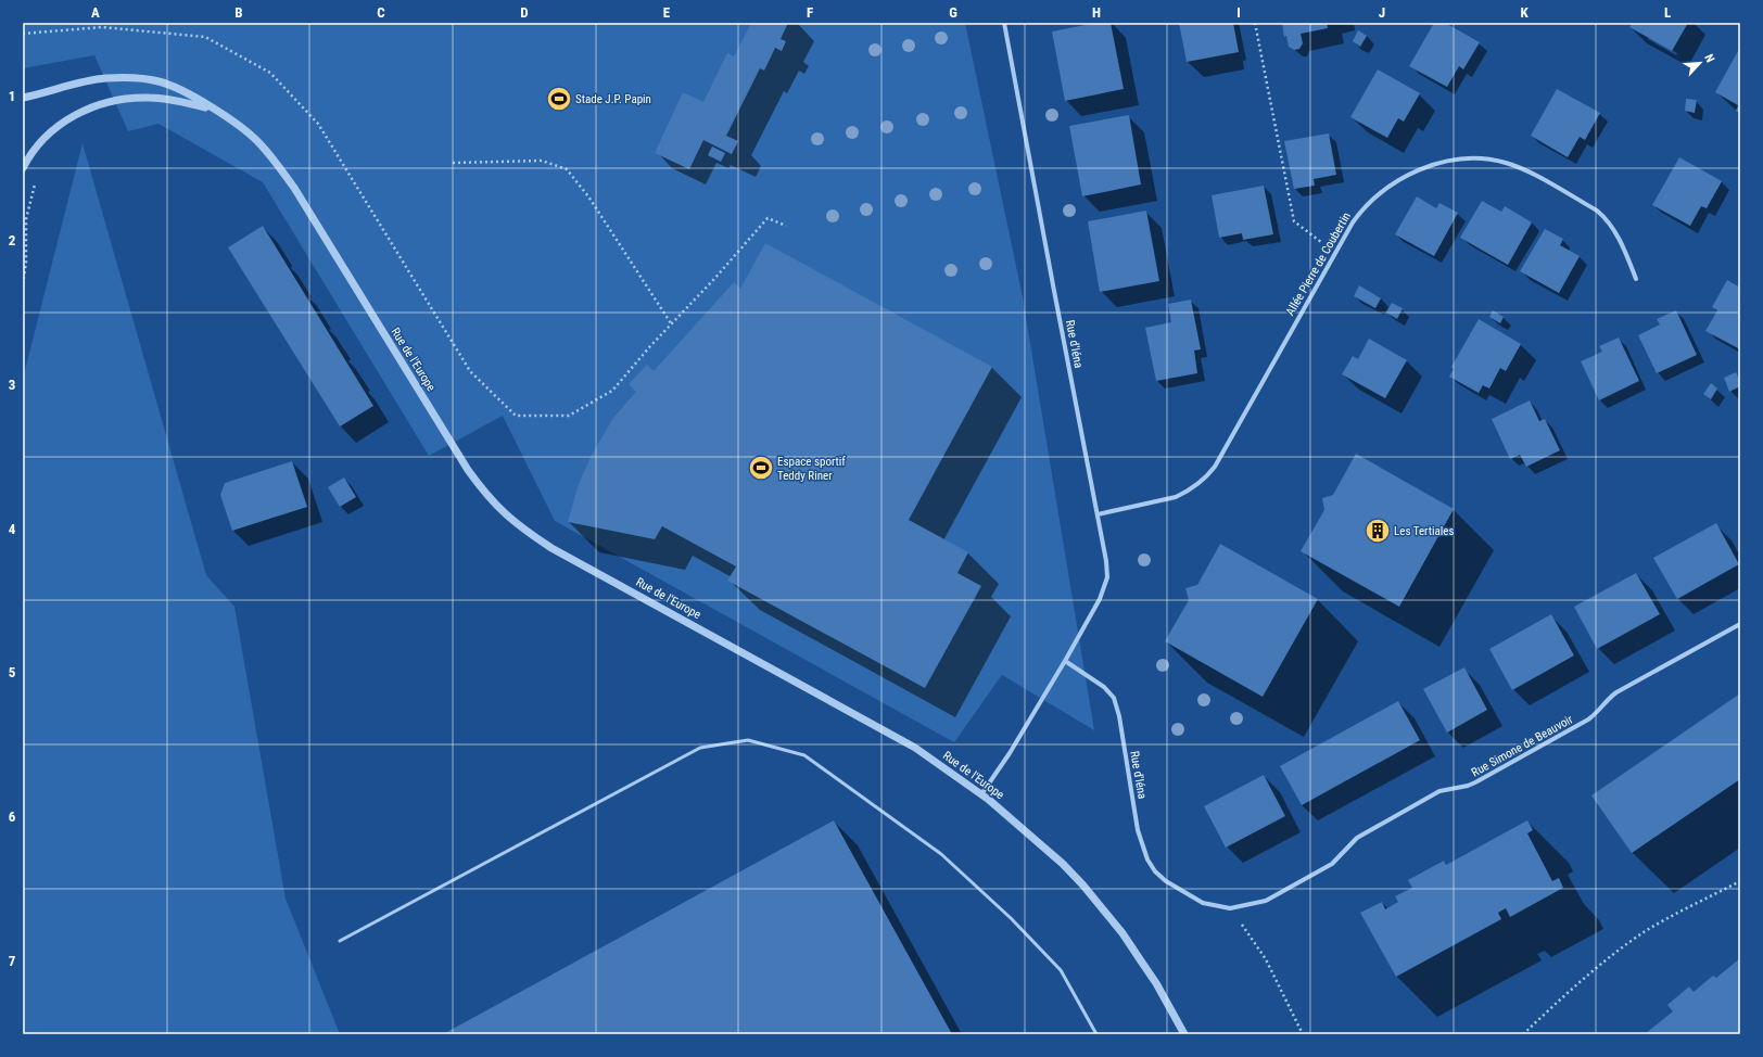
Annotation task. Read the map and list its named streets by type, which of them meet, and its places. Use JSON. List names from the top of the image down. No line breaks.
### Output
{"streets":{"street":["Allée Pierre de Coubertin","Rue d'Iéna","Rue de l'Europe","Rue Simone de Beauvoir"]},"crossings":[["Allée Pierre de Coubertin","Rue d'Iéna"],["Rue d'Iéna","Rue de l'Europe"],["Rue d'Iéna","Rue Simone de Beauvoir"]],"places":{"sports":["Stade J.P. Papin","Espace sportif Teddy Riner"],"building":["Les Tertiales"]},"north":"top right","grid":{"columns":["A","B","C","D","E","F","G","H","I","J","K","L"],"rows":["1","2","3","4","5","6","7"]}}
